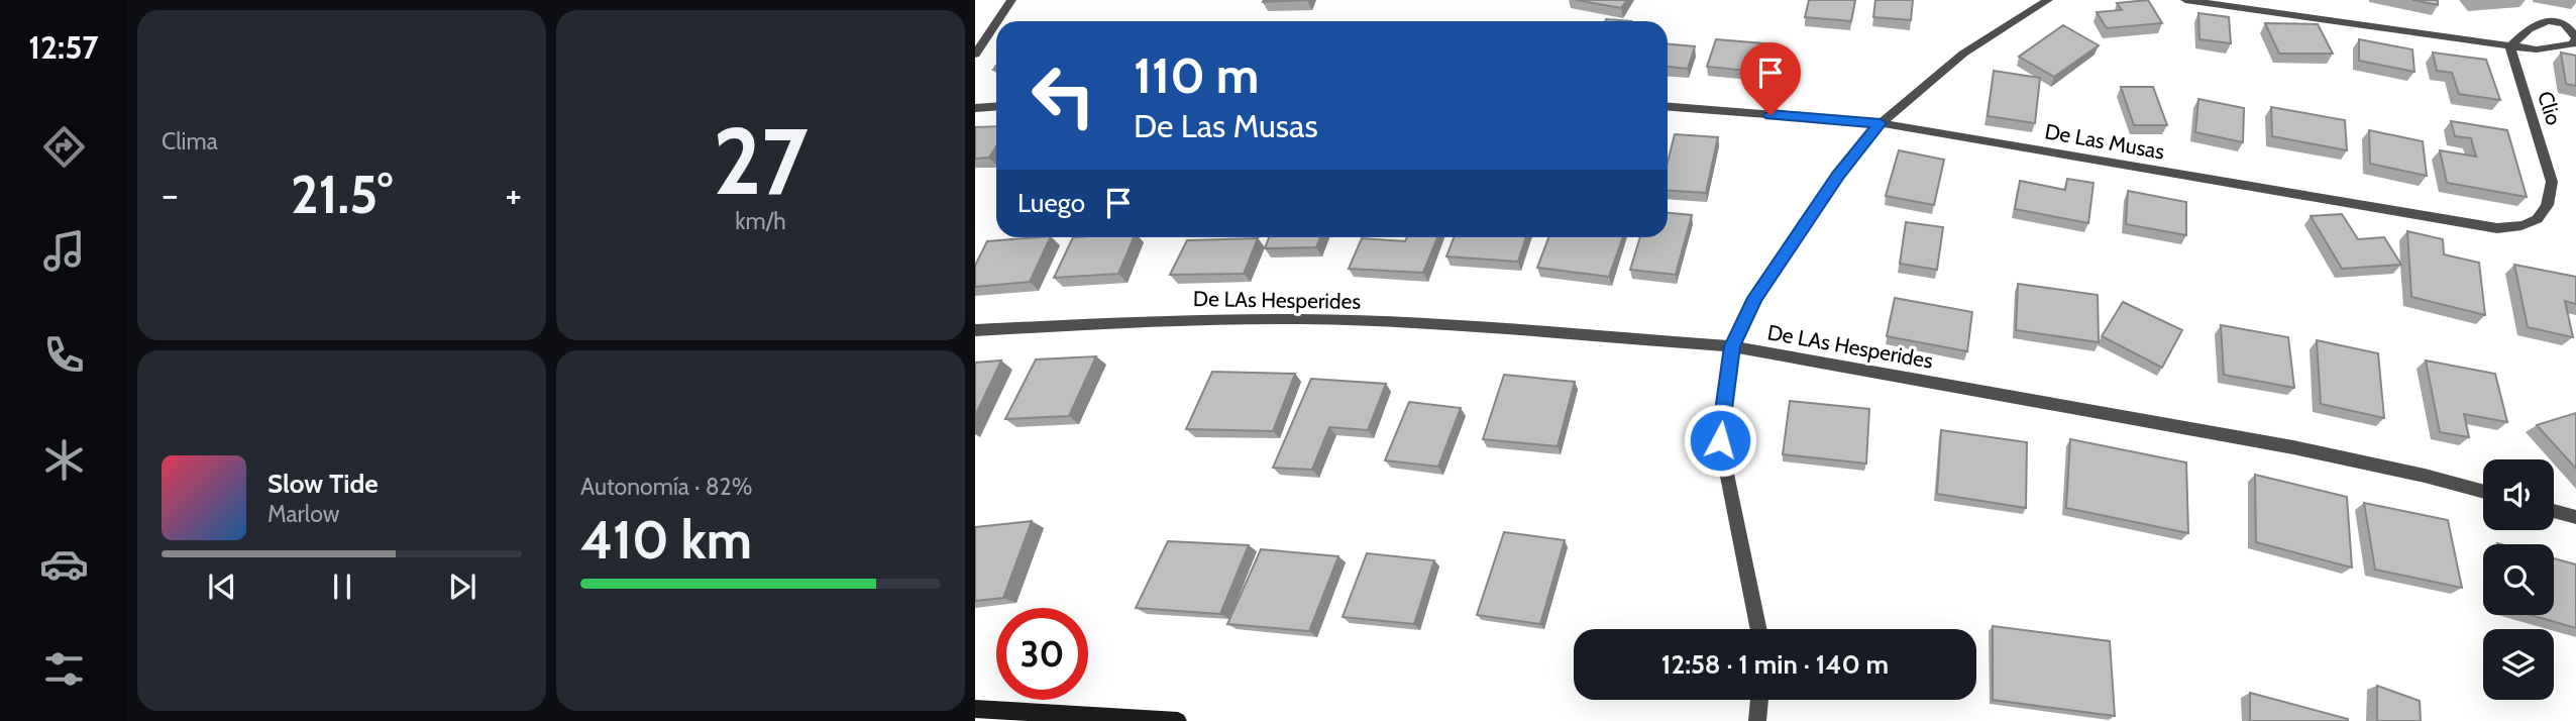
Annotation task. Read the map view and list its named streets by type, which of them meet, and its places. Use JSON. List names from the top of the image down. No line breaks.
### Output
{"streets":{"street":["Clio","De Las Musas","De LAs Hesperides"]},"crossings":[["Clio","De Las Musas"]],"page":{"tabs":"12:57","tile":["Clima",["27","km/h"],["Autonomía · 82%","410 km"]],"turn":["110 m","De Las Musas"],"heat":["−","21.5°","+"],"then":"Luego","song":["Slow Tide","Marlow"],"limit":"30","trip":"12:58 · 1 min · 140 m"}}
